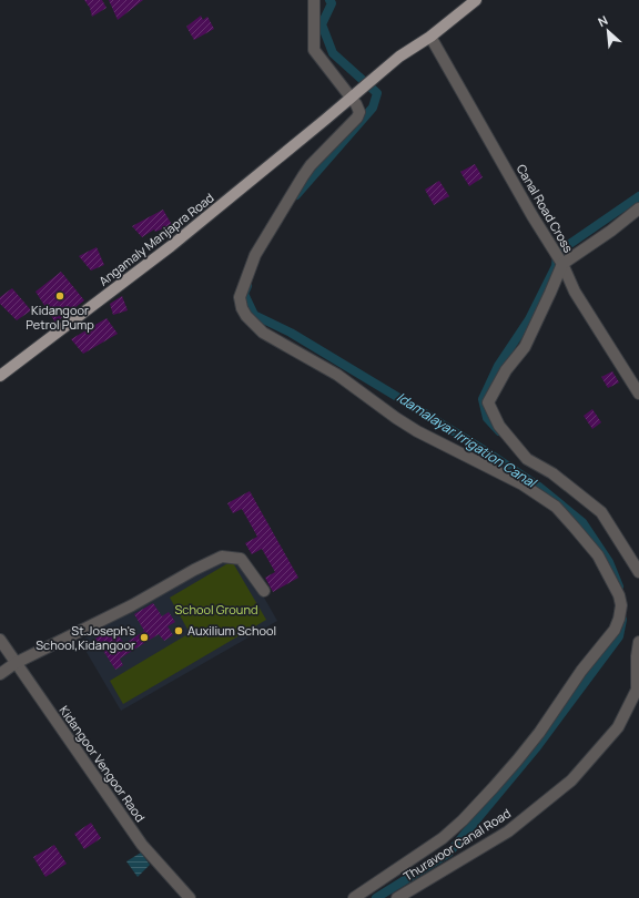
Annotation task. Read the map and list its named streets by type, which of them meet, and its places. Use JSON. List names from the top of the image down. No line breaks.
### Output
{"streets":{"main road":["Angamaly Manjapra Road"],"street":["Canal Road Cross","Kidangoor Vengoor Raod","Thuravoor Canal Road"]},"crossings":[["Canal Road Cross","Angamaly Manjapra Road"]],"water":["Idamalayar Irrigation Canal"],"parks":["School Ground"],"places":["Kidangoor Petrol Pump","Auxilium School","St.Joseph's School,Kidangoor"],"north":"top left"}
